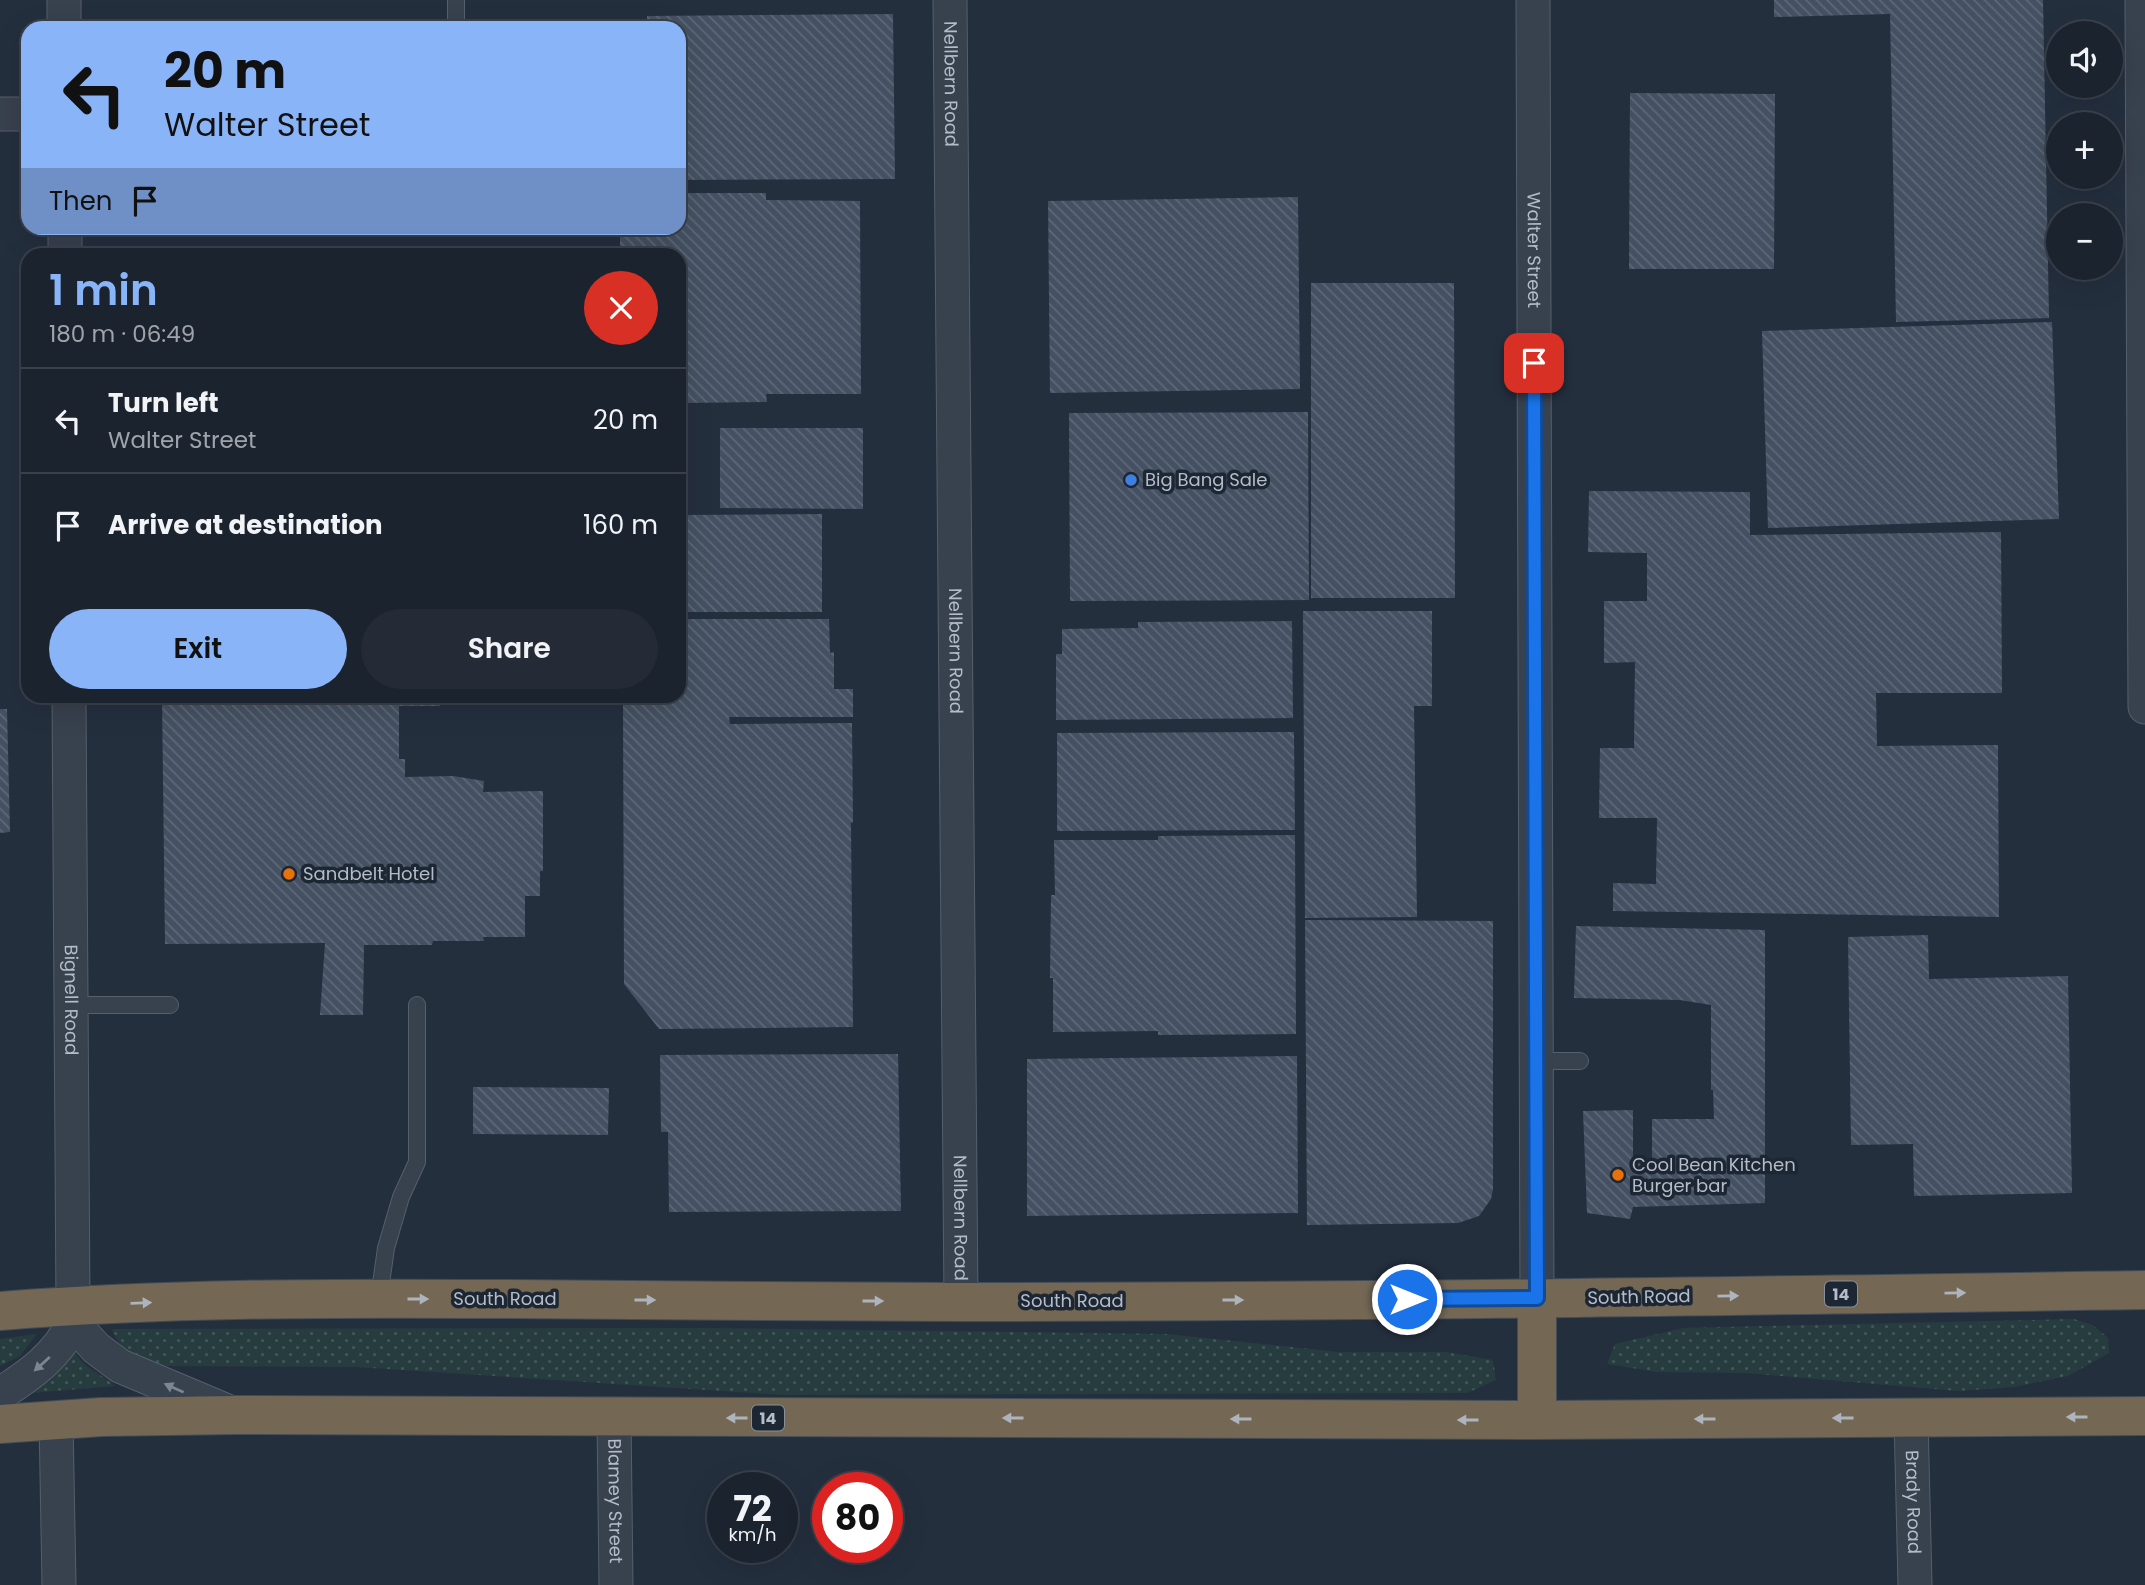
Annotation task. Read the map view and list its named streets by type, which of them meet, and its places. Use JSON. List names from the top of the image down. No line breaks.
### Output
{"streets":{"highway":["14","South Road"],"street":["Nellbern Road","Walter Street","Bignell Road","Blamey Street","Brady Road"]},"crossings":[["Nellbern Road","South Road"],["Walter Street","South Road"],["Bignell Road","South Road"],["14","Blamey Street"],["14","Brady Road"]],"places":["Big Bang Sale","Sandbelt Hotel","Cool Bean Kitchen Burger bar"],"page":{"map_buttons":["+","−"],"turn":["20 m","Walter Street"],"then":"Then","heading":["1 min","180 m · 06:49"],"list":[{"name":"Turn left","note":"Walter Street","value":"20 m"},{"name":"Arrive at destination","value":"160 m"}],"buttons":["Exit","Share"],"speed":"72 km/h","limit":"80"}}
